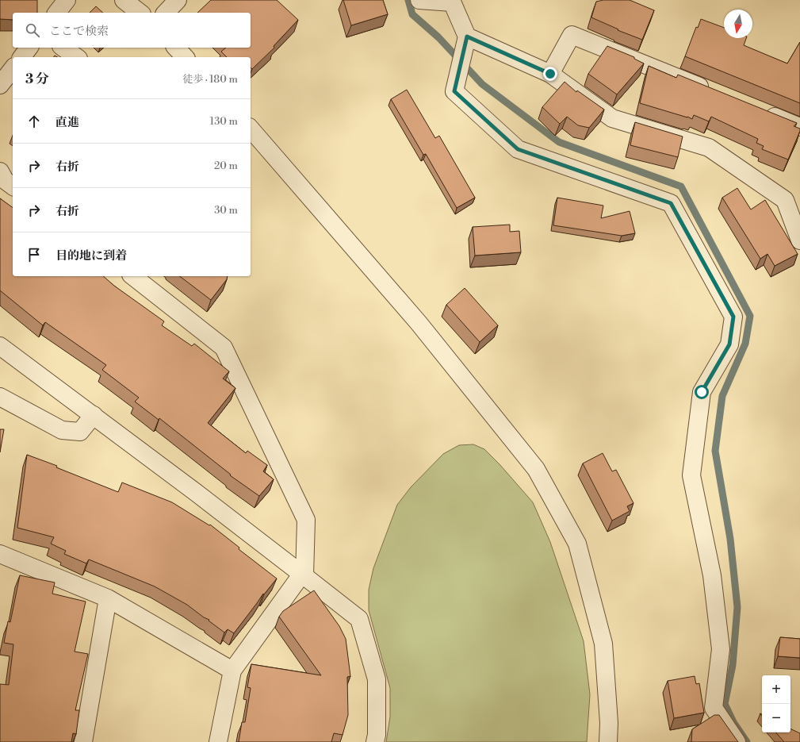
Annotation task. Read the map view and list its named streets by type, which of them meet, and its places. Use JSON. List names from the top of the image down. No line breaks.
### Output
{"north":"bottom","page":{"search":"ここで検索","heading":["3 分","徒歩 · 180 m"],"list":[["直進","130 m"],["右折","20 m"],["右折","30 m"],"目的地に到着"],"map_buttons":["+","−"]}}
